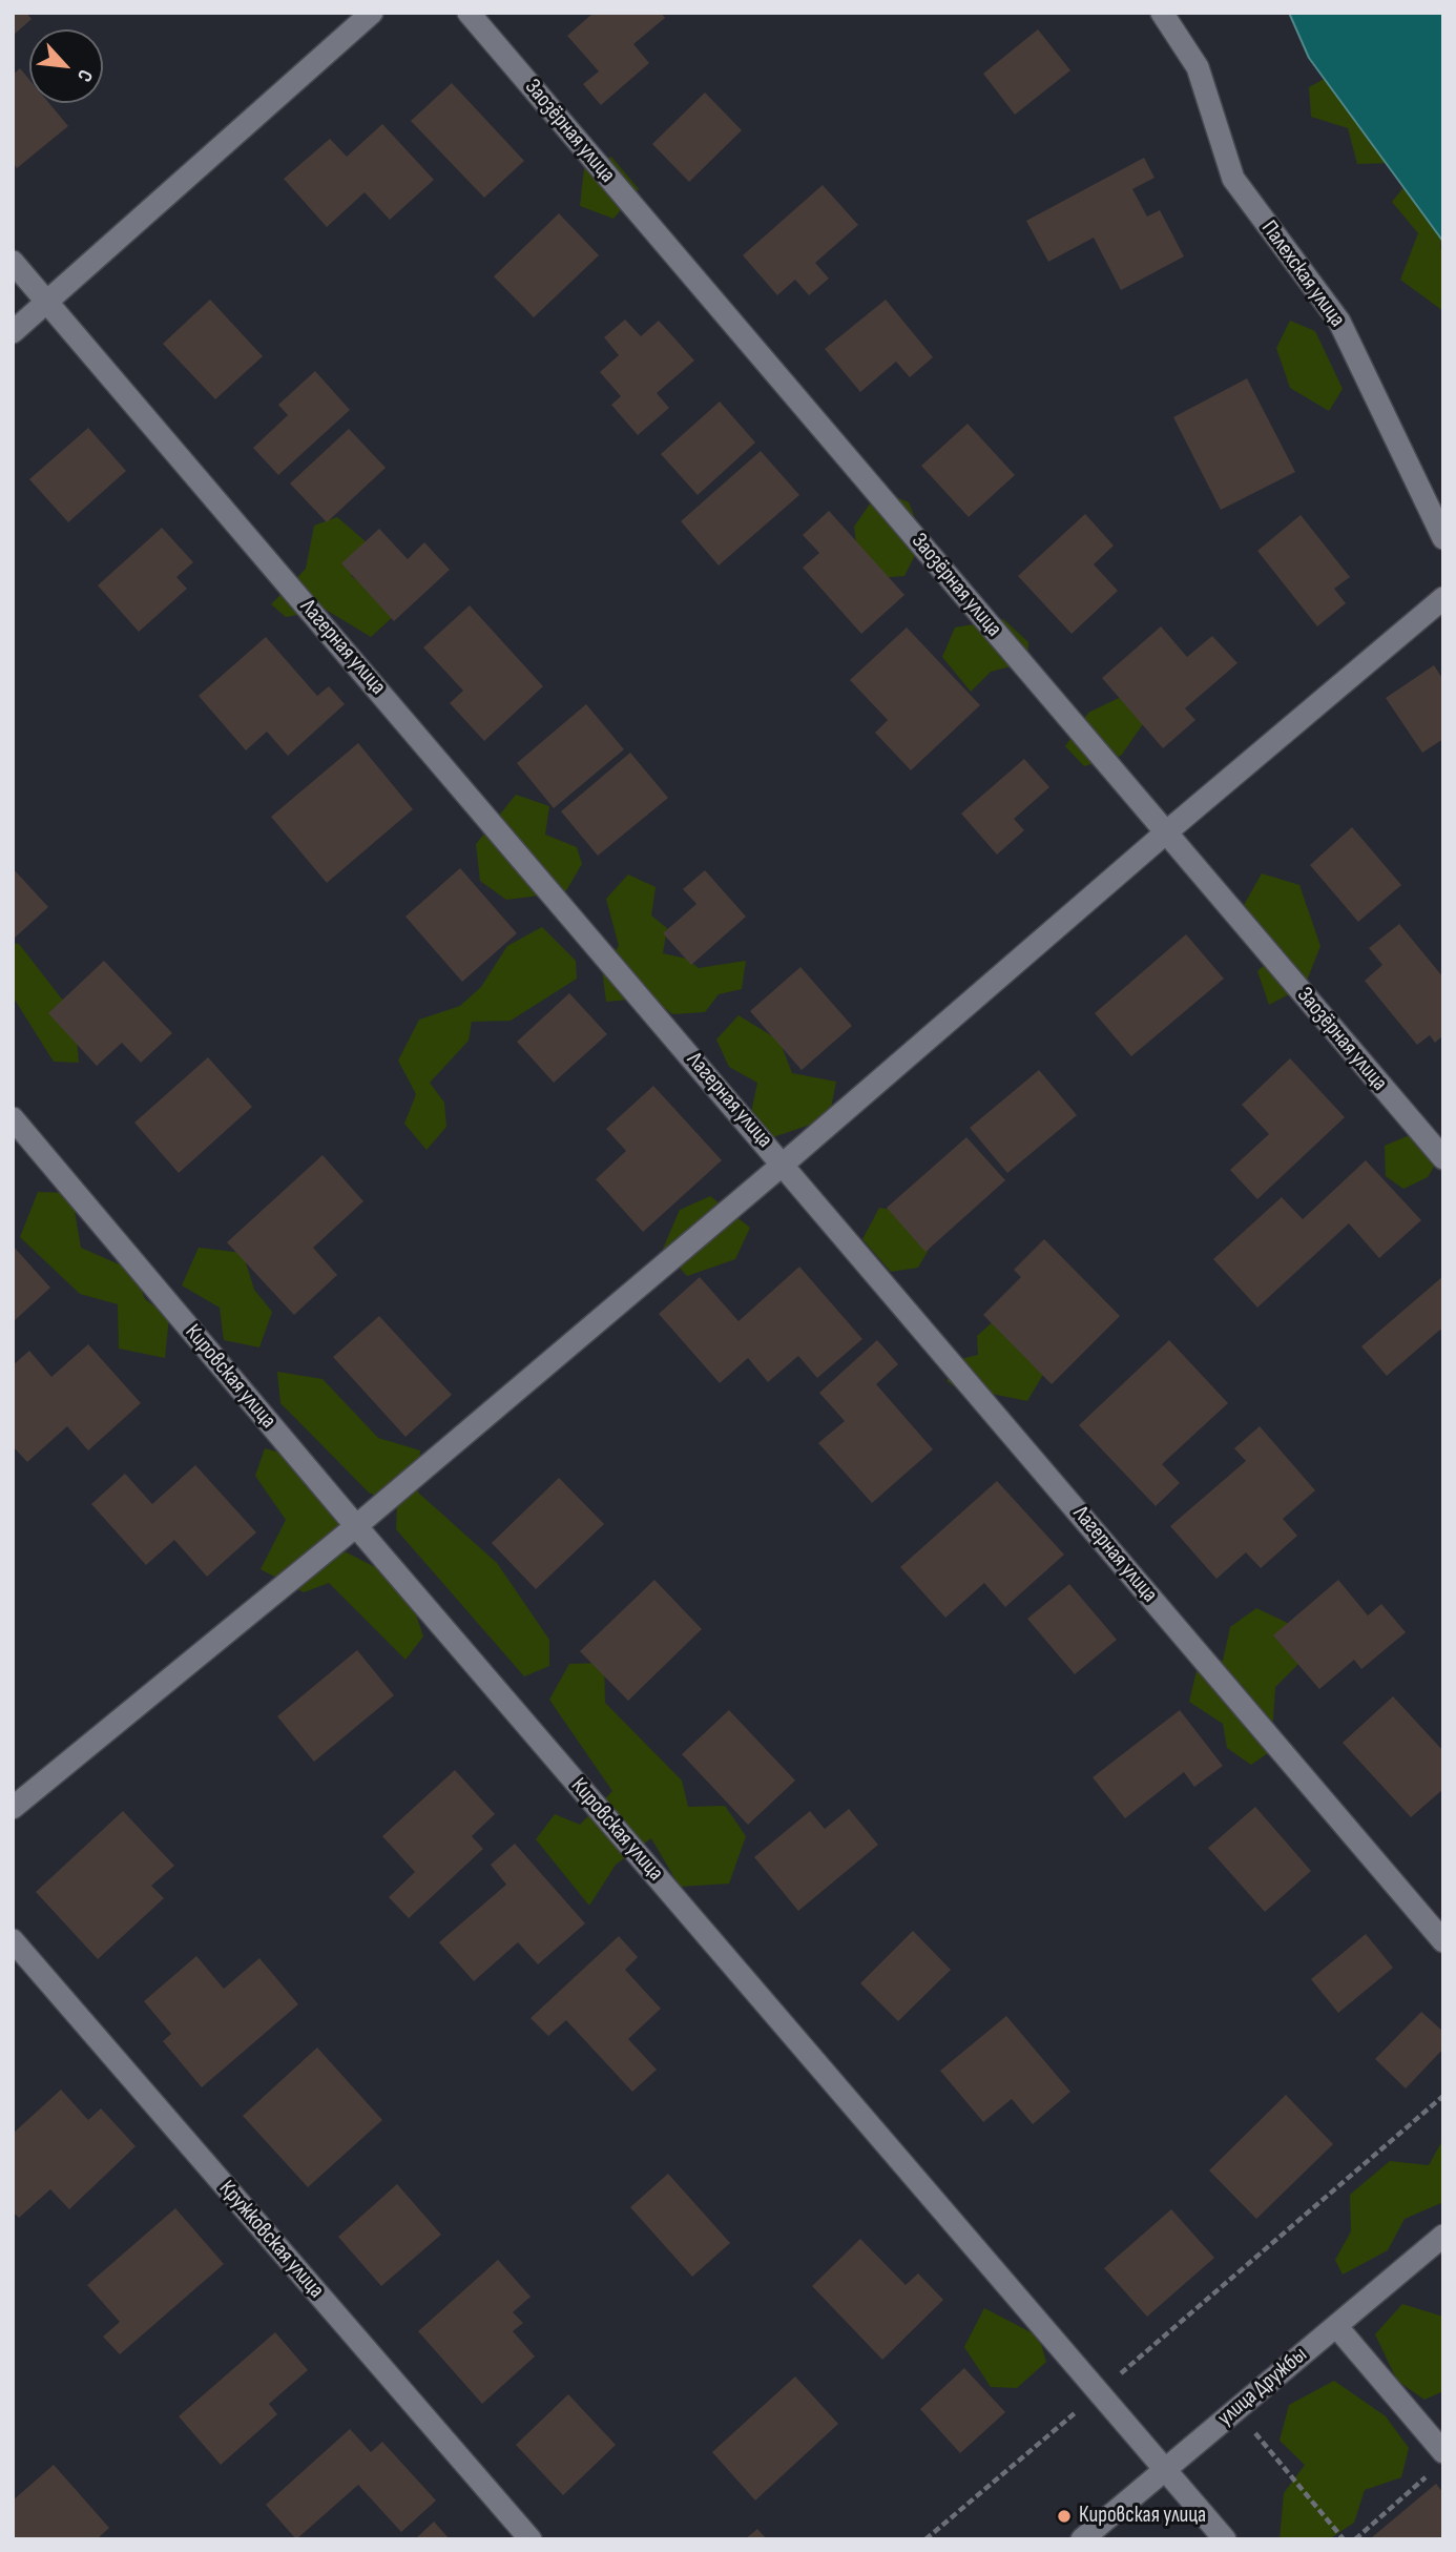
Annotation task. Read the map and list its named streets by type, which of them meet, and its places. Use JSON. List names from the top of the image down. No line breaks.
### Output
{"streets":{"street":["Заозёрная улица","Палехская улица","Лагерная улица","Кировская улица","Кружковская улица","улица Дружбы"]},"crossings":[["Кировская улица","улица Дружбы"]],"places":["Кировская улица"],"north":"bottom right"}
